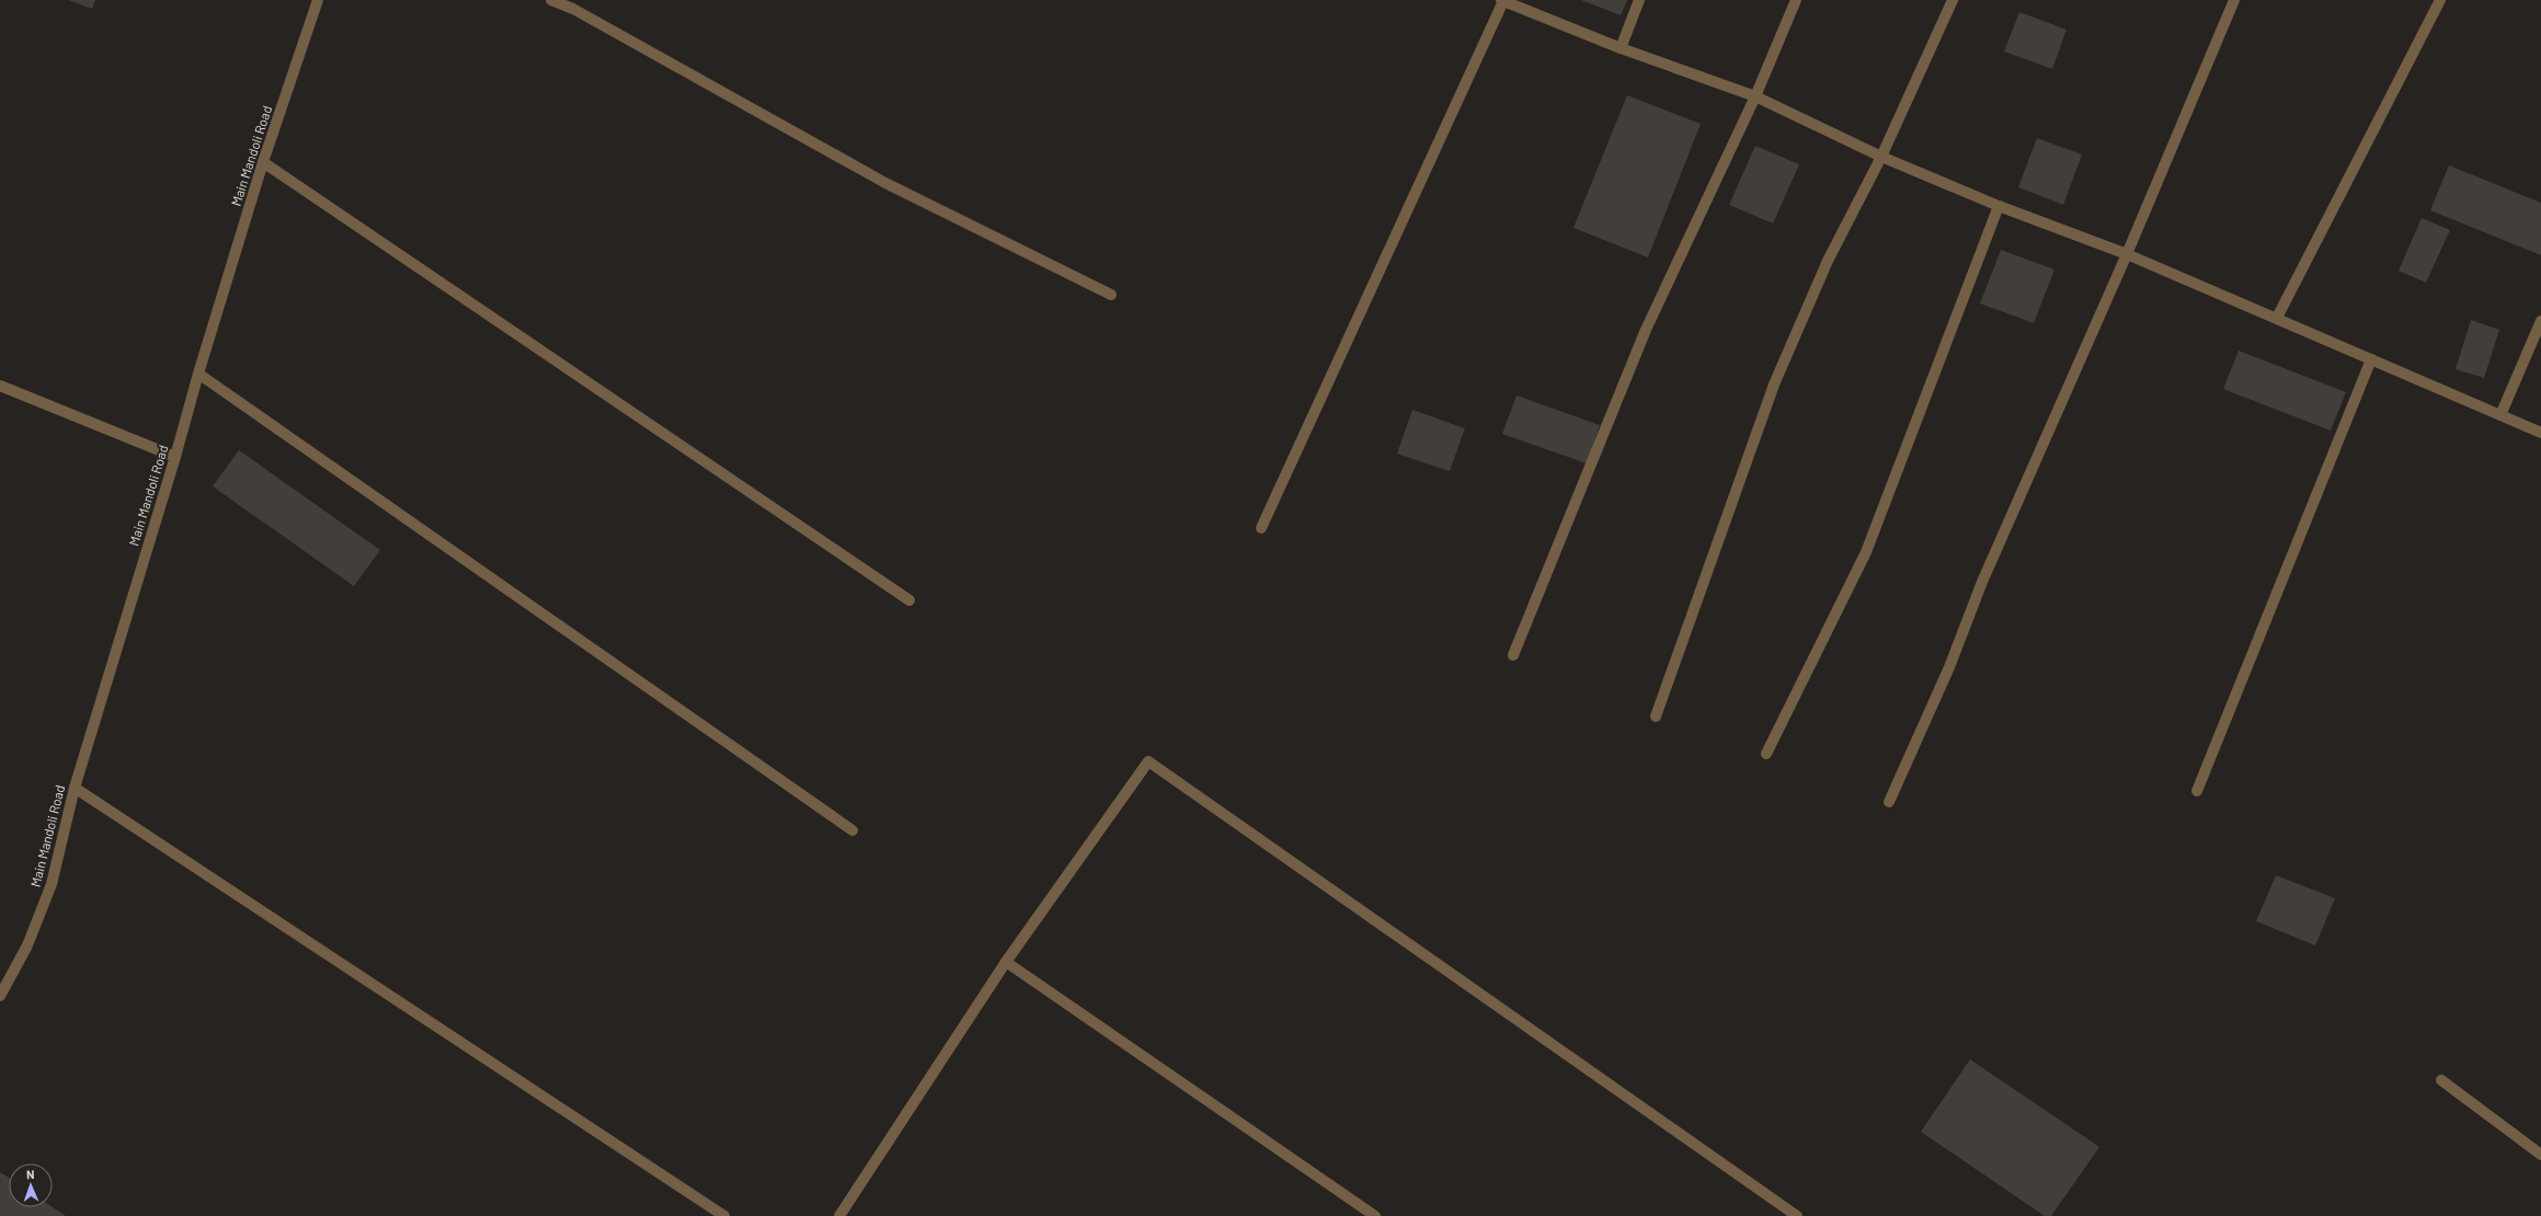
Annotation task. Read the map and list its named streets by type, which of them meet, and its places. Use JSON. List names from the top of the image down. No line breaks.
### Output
{"streets":{"street":["Main Mandoli Road"]},"north":"top"}
